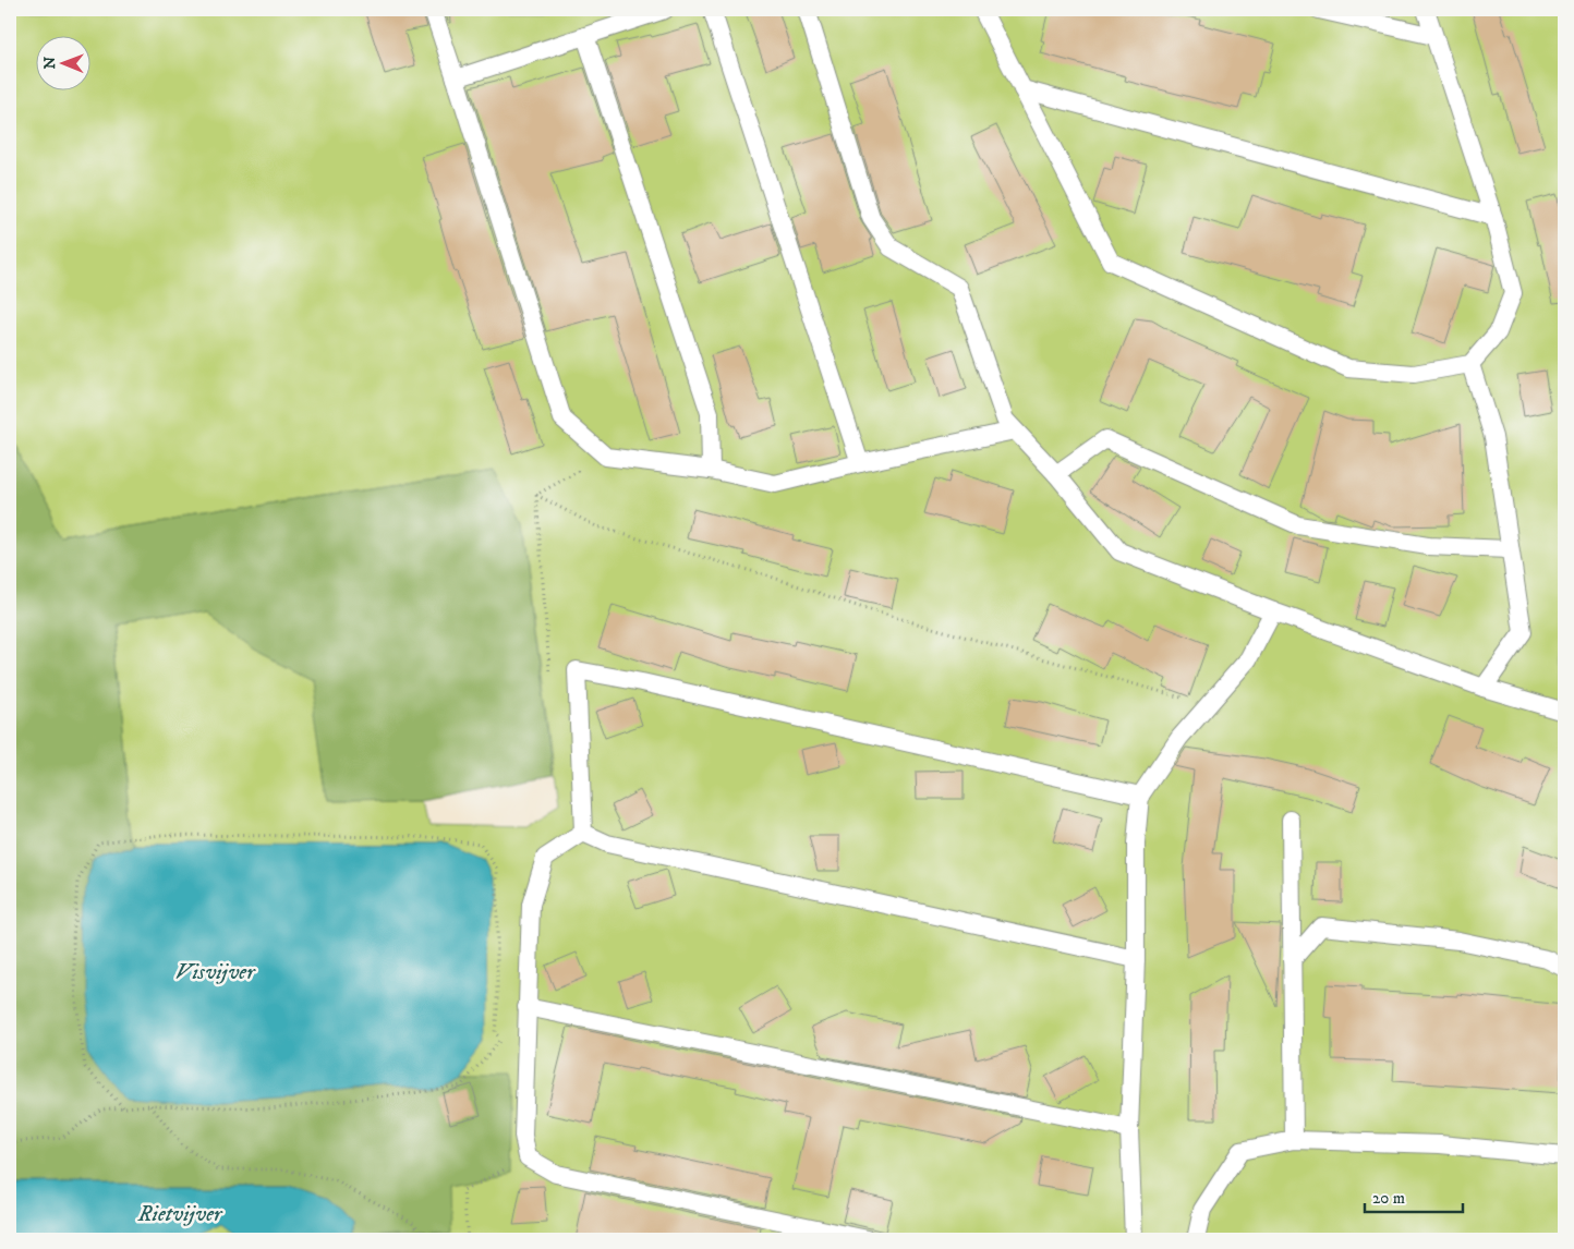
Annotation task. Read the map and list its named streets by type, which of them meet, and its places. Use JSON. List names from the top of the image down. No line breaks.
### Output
{"water":["Visvijver","Rietvijver"],"scale_bar":"20 m","north":"left"}
